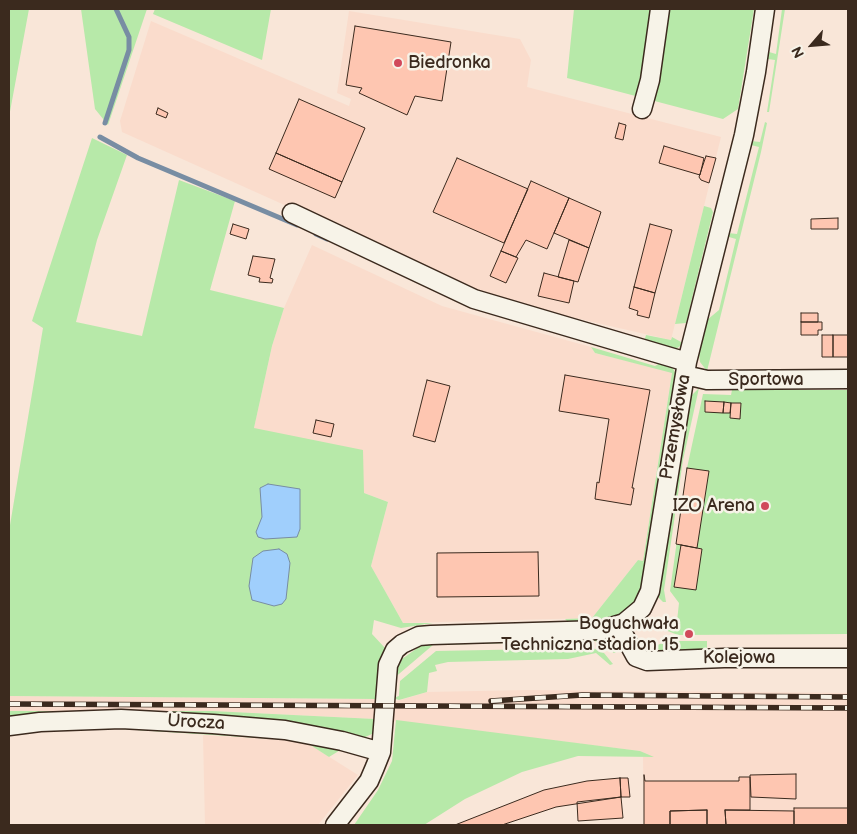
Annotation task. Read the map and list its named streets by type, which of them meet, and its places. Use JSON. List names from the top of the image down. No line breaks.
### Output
{"streets":{"street":["Sportowa","Przemysłowa","Kolejowa","Urocza"]},"crossings":[["Sportowa","Przemysłowa"],["Przemysłowa","Kolejowa"],["Przemysłowa","Urocza"]],"places":["Biedronka","IZO Arena","Boguchwała Techniczna stadion 15"],"north":"bottom left"}
